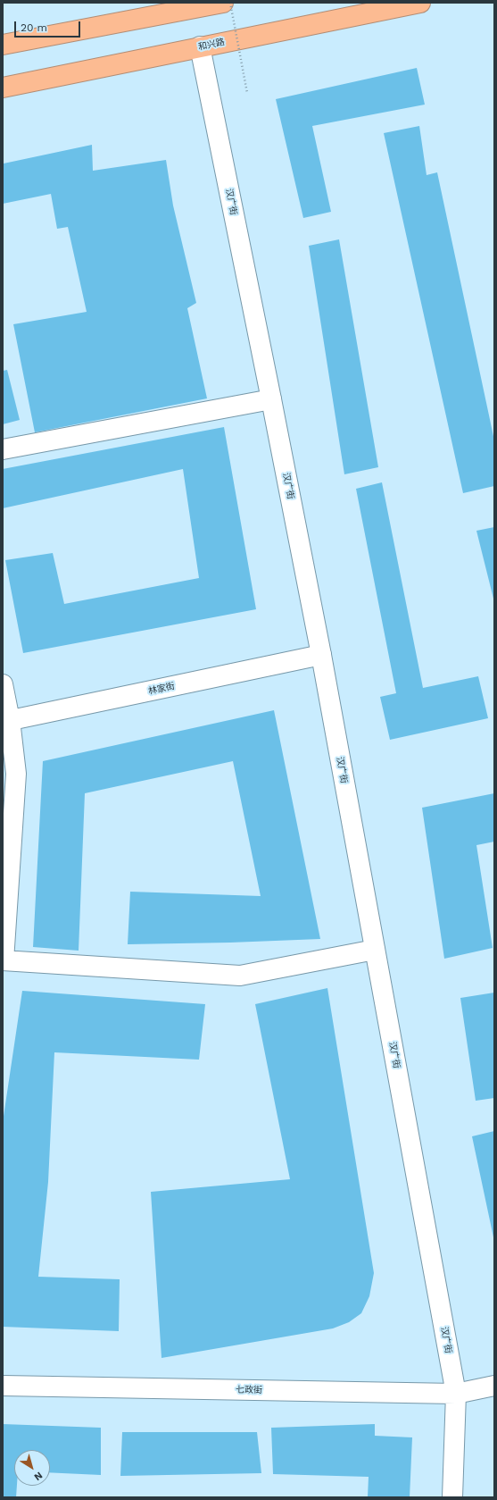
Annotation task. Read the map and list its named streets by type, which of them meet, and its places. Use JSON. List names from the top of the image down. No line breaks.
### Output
{"streets":{"highway":["和兴路"],"street":["汉广街","林家街","七政街"]},"crossings":[["和兴路","汉广街"],["汉广街","林家街"],["汉广街","七政街"]],"scale_bar":"20 m","north":"bottom right"}
